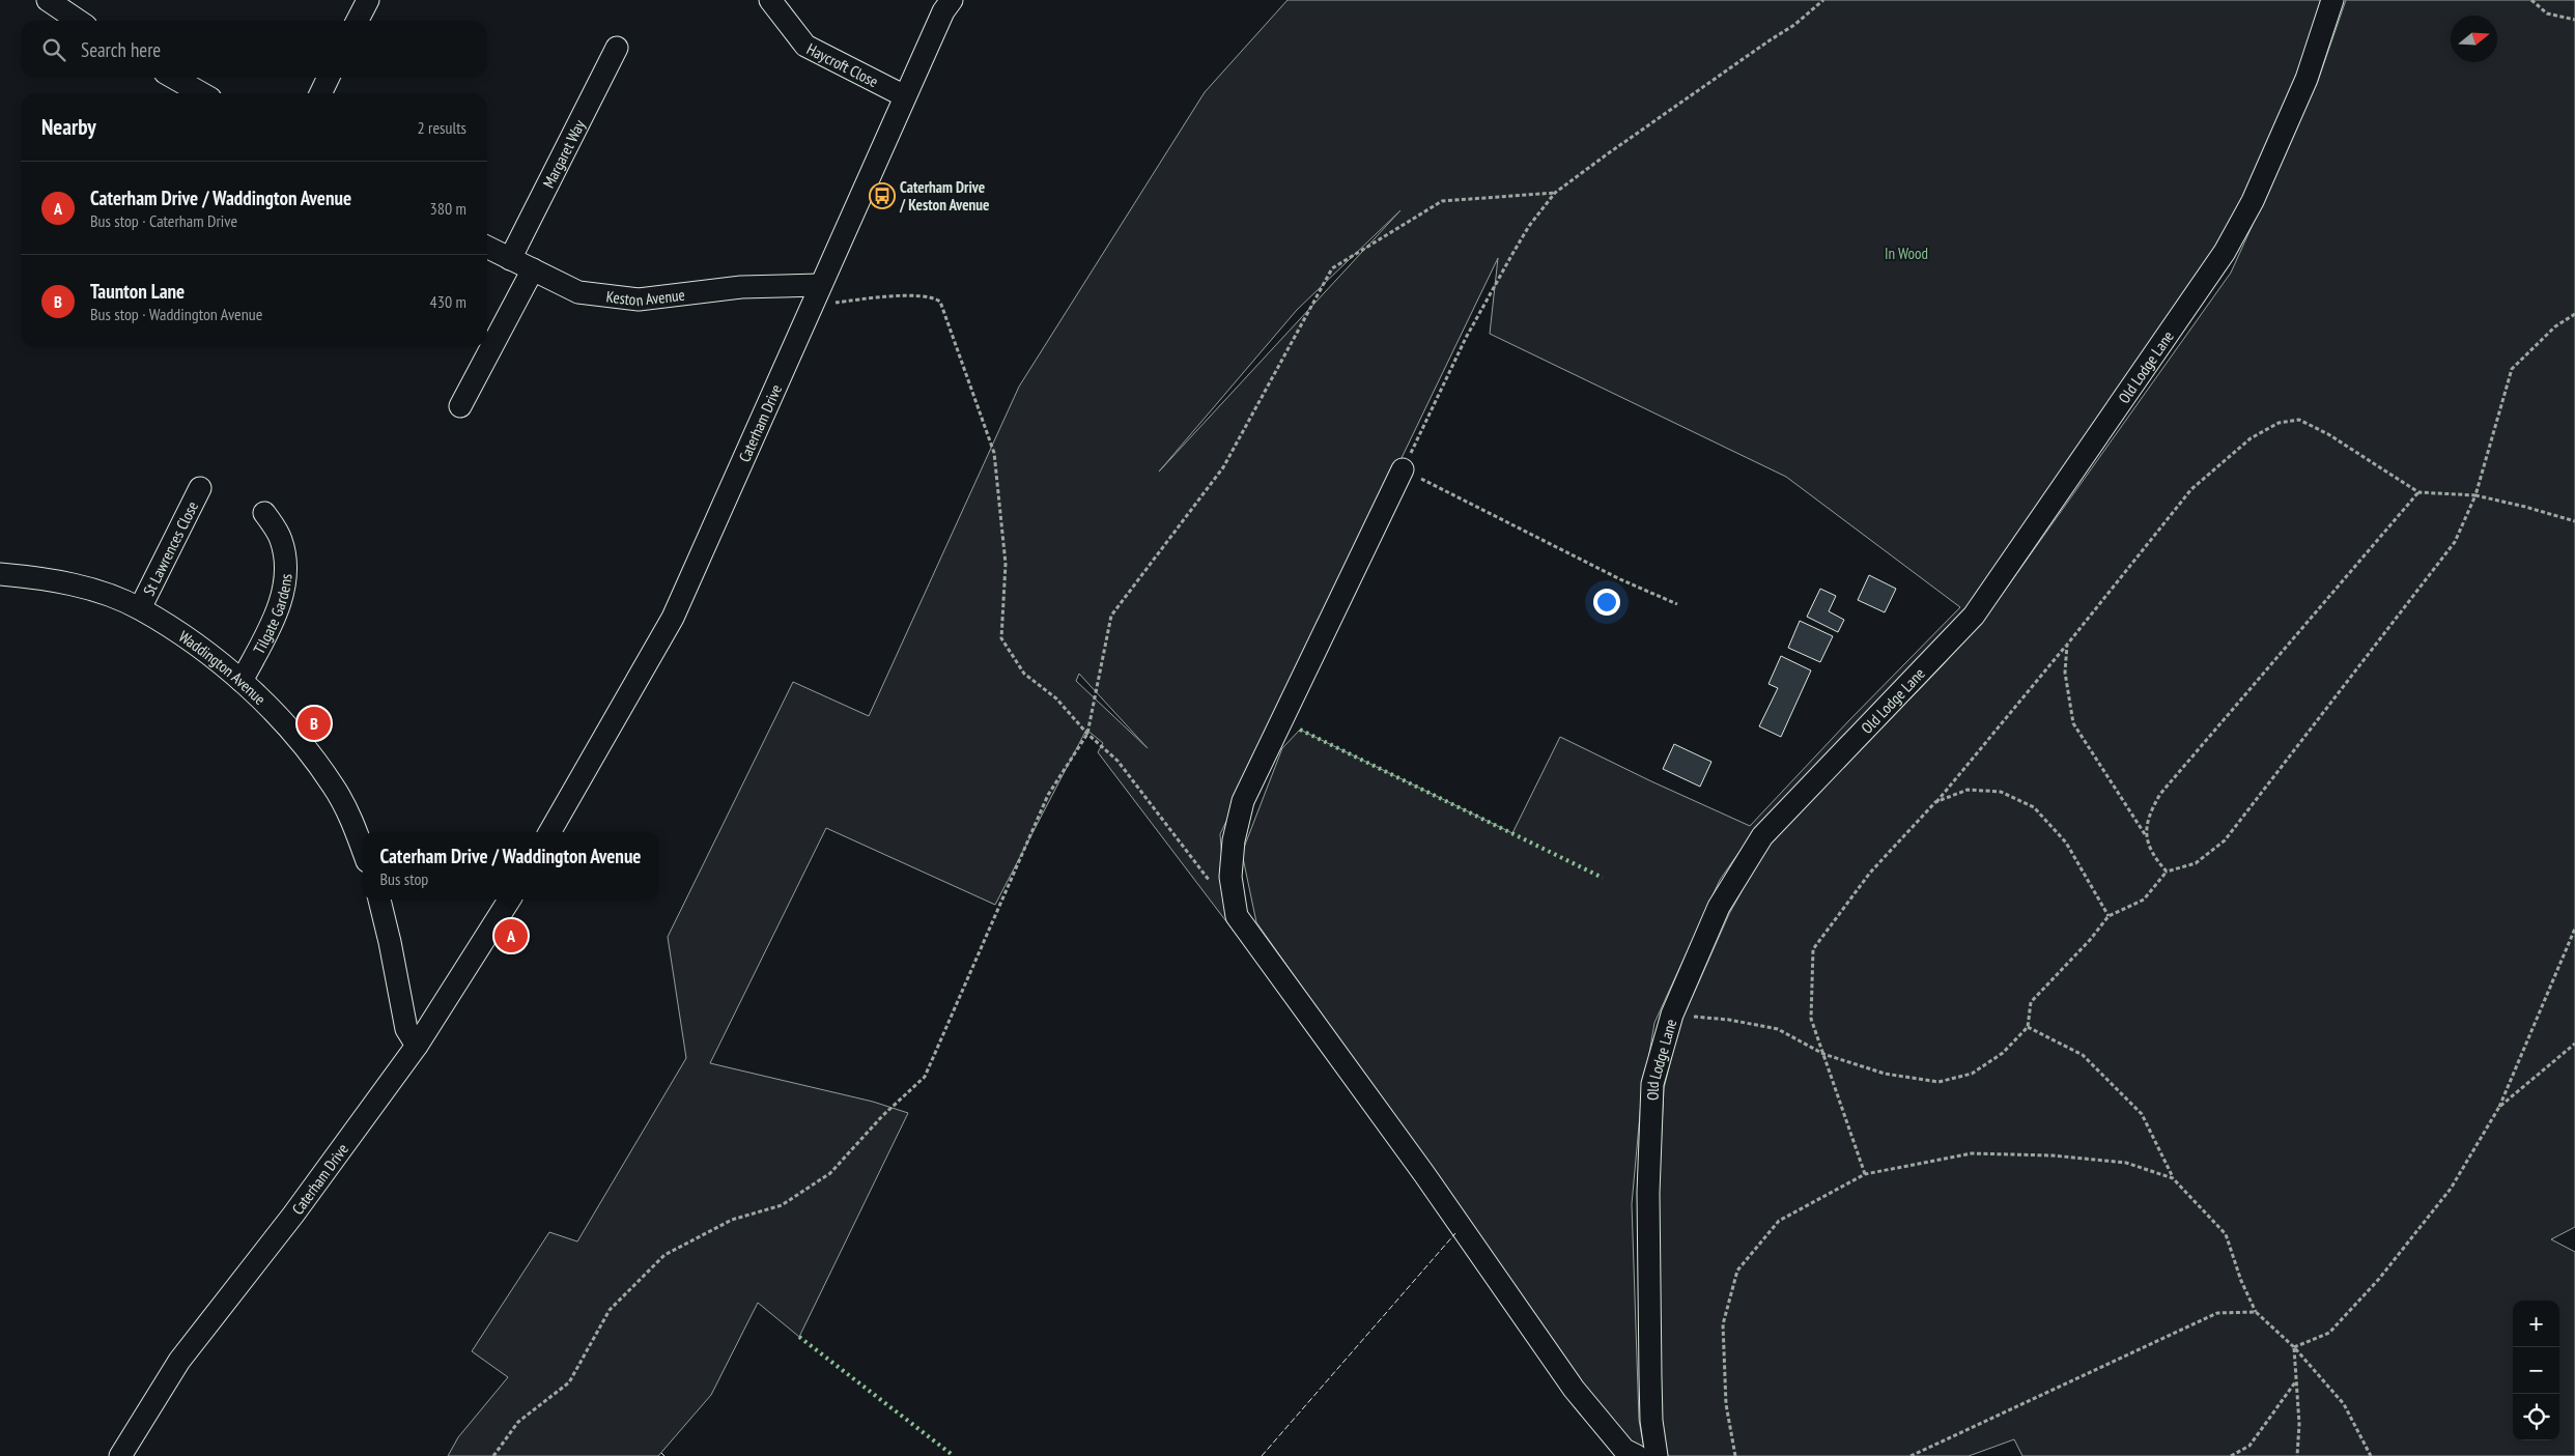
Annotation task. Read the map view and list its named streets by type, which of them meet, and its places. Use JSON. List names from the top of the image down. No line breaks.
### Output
{"streets":{"street":["Haycroft Close","Margaret Way","Keston Avenue","Old Lodge Lane","Caterham Drive","St Lawrences Close","Tilgate Gardens","Waddington Avenue"]},"crossings":[["Haycroft Close","Caterham Drive"],["Margaret Way","Keston Avenue"],["Keston Avenue","Caterham Drive"],["St Lawrences Close","Waddington Avenue"],["Tilgate Gardens","Waddington Avenue"]],"parks":["In Wood"],"places":{"bus stop":["Caterham Drive / Keston Avenue"]},"north":"right","page":{"search":"Search here","heading":["Nearby","2 results"],"list":[{"mark":"A","name":"Caterham Drive / Waddington Avenue","note":"Bus stop · Caterham Drive","value":"380 m"},{"mark":"B","name":"Taunton Lane","note":"Bus stop · Waddington Avenue","value":"430 m"}],"pins":["B","A"],"popup":["Caterham Drive / Waddington Avenue","Bus stop"],"map_buttons":["+","−"]}}
